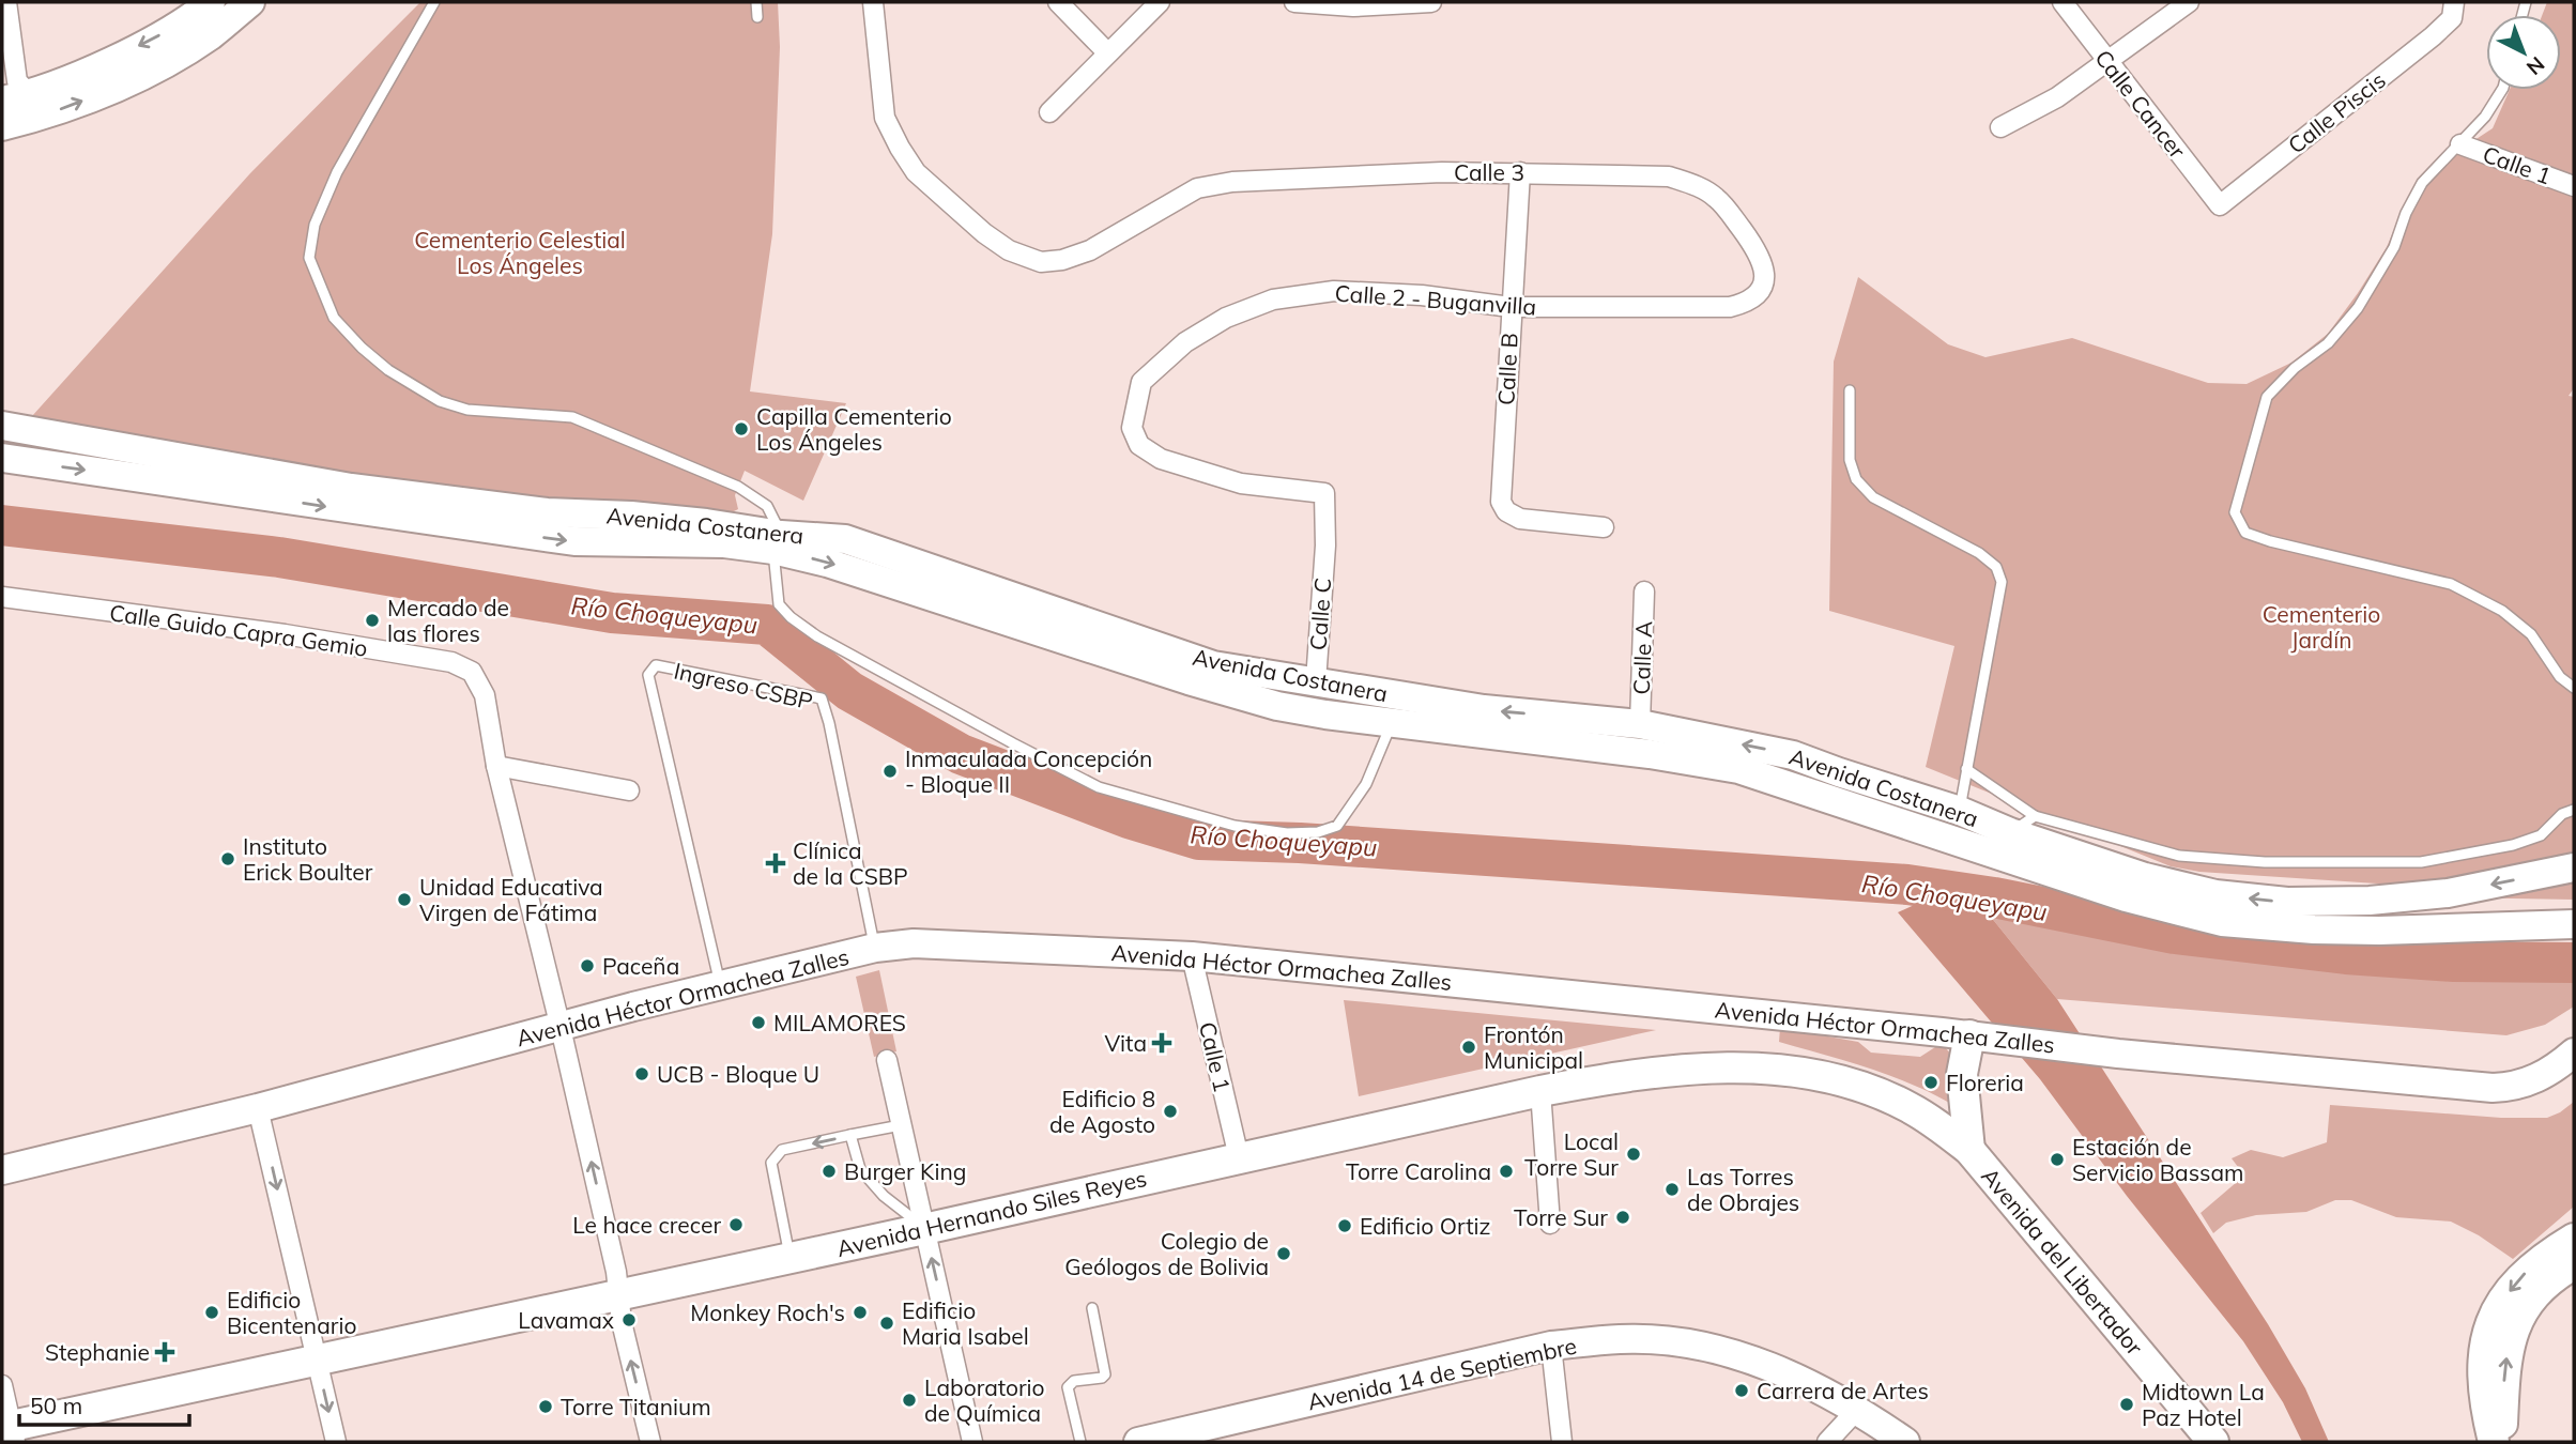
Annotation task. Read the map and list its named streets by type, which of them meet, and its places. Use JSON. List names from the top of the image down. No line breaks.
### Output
{"streets":{"main road":["Avenida Costanera","Avenida Héctor Ormachea Zalles","Avenida Hernando Siles Reyes","Avenida del Libertador","Avenida 14 de Septiembre"],"street":["Calle Cancer","Calle Piscis","Calle 1","Calle 3","Calle 2 - Buganvilla","Calle B","Calle C","Calle Guido Capra Gemio","Calle A"],"lane":["Ingreso CSBP"]},"crossings":[["Calle Cancer","Calle Piscis"],["Calle 1","Avenida Héctor Ormachea Zalles"],["Calle 1","Avenida Hernando Siles Reyes"],["Calle 3","Calle 2 - Buganvilla"],["Calle 3","Calle B"],["Calle 2 - Buganvilla","Calle B"],["Calle 2 - Buganvilla","Calle C"],["Avenida Costanera","Calle C"],["Avenida Costanera","Calle A"],["Ingreso CSBP","Avenida Héctor Ormachea Zalles"],["Avenida Hernando Siles Reyes","Avenida del Libertador"]],"water":["Río Choqueyapu"],"parks":["Cementerio Celestial Los Ángeles","Cementerio Jardín"],"places":{"other":["Capilla Cementerio Los Ángeles","Mercado de las flores","Inmaculada Concepción - Bloque II","Instituto Erick Boulter","Unidad Educativa Virgen de Fátima","Paceña","MILAMORES","Frontón Municipal","UCB - Bloque U","Floreria","Edificio 8 de Agosto","Local Torre Sur","Estación de Servicio Bassam","Burger King","Torre Carolina","Las Torres de Obrajes","Torre Sur","Le hace crecer","Edificio Ortiz","Colegio de Geólogos de Bolivia","Edificio Bicentenario","Monkey Roch's","Lavamax","Edificio Maria Isabel","Carrera de Artes","Laboratorio de Química","Midtown La Paz Hotel","Torre Titanium"],"health":["Clínica de la CSBP","Vita","Stephanie"]},"scale_bar":"50 m","north":"bottom right"}
